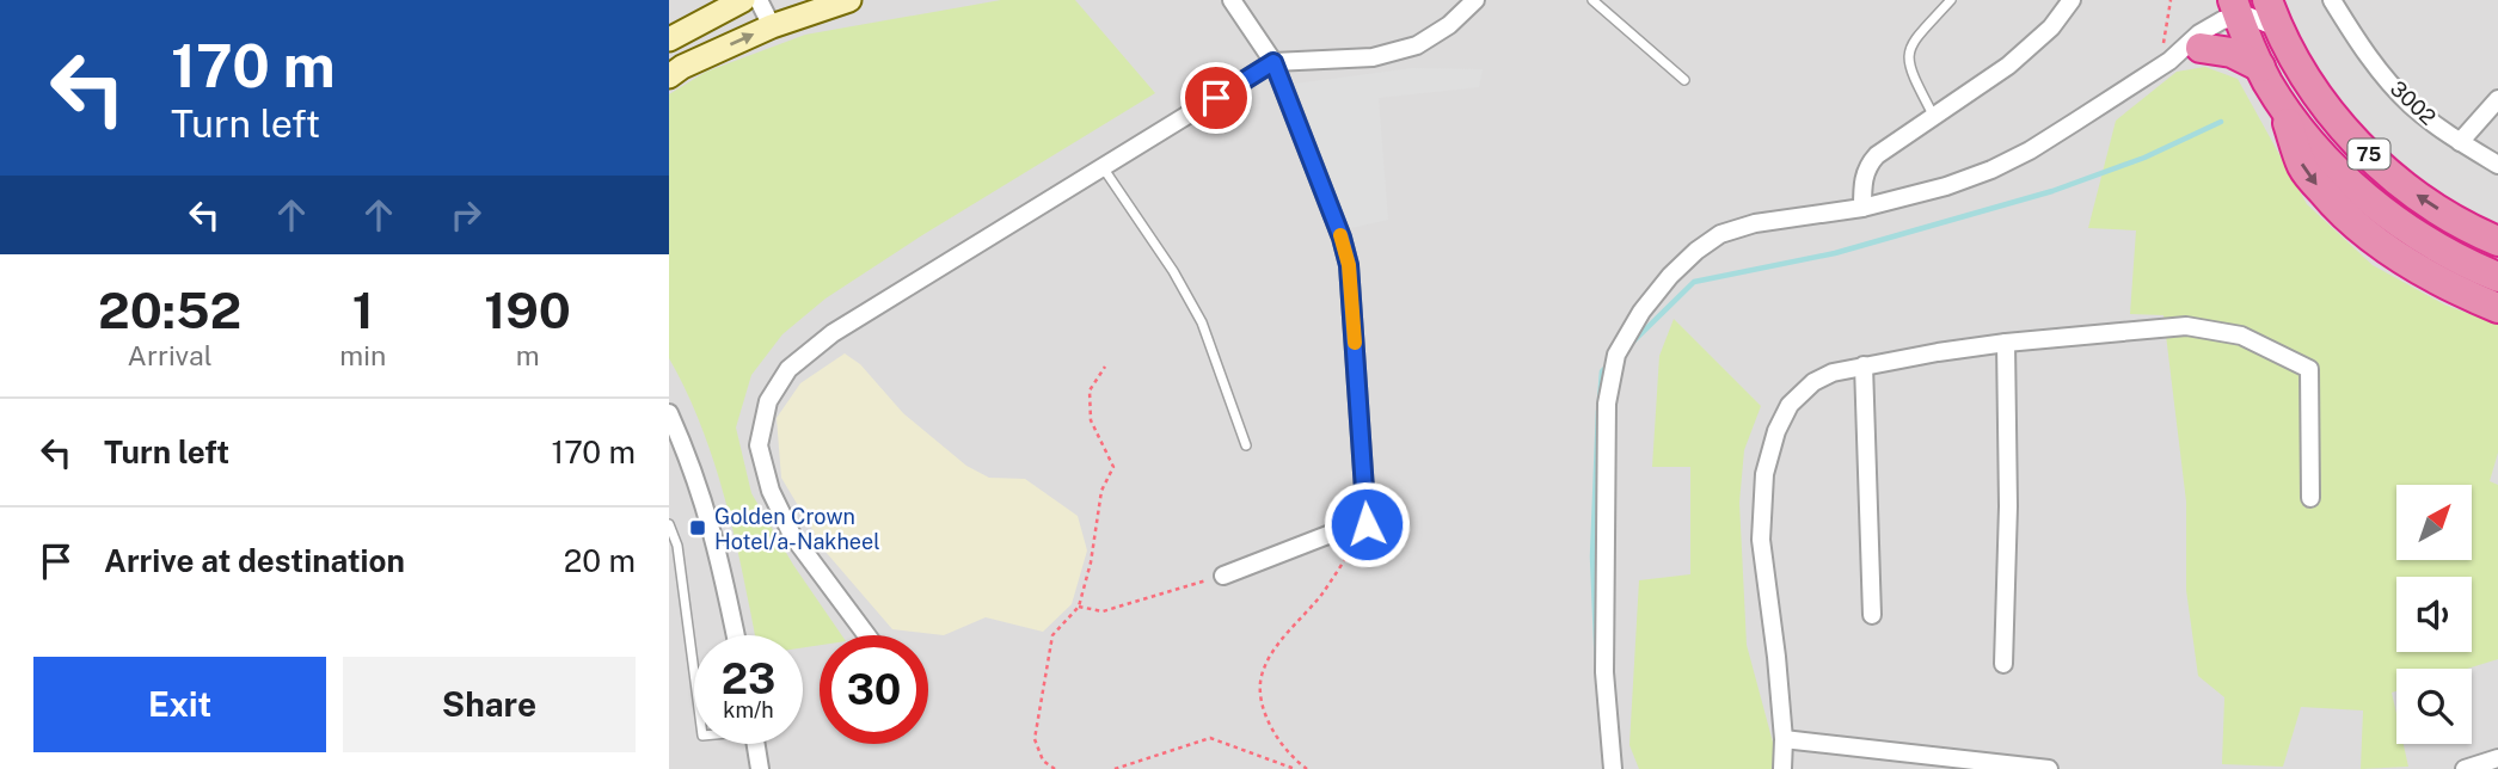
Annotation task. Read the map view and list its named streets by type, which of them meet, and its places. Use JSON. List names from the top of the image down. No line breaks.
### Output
{"streets":{"highway":["75"],"street":["3002"]},"places":{"transit":["Golden Crown Hotel/a-Nakheel"]},"north":"top right","page":{"turn":["170 m","Turn left"],"eta":["20:52","Arrival","1","min","190","m"],"list":[{"name":"Turn left","value":"170 m"},{"name":"Arrive at destination","value":"20 m"}],"speed":"23 km/h","limit":"30","buttons":["Exit","Share"]}}
